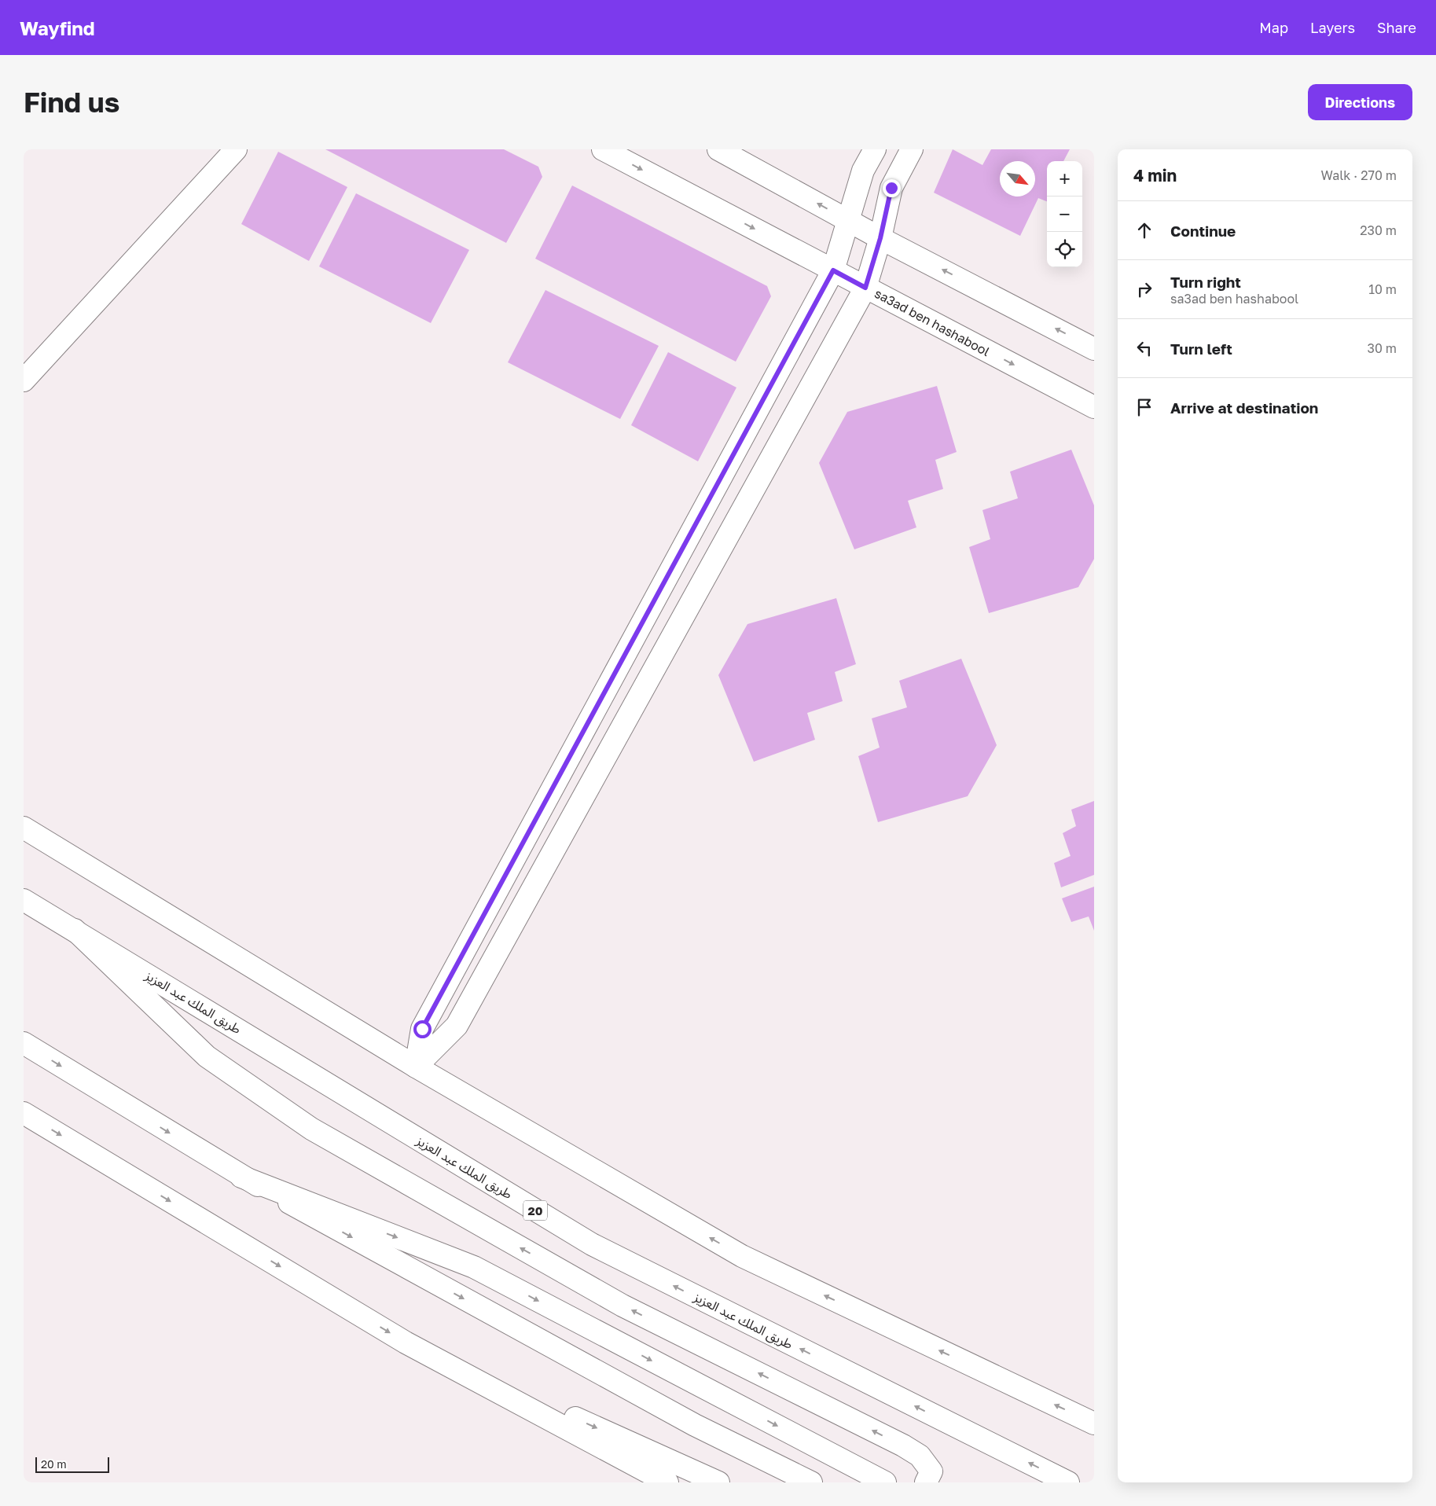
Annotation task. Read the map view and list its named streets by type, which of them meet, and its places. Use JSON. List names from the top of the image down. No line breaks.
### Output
{"streets":{"main road":["sa3ad ben hashabool","طريق الملك عبد العزيز","20"]},"scale_bar":"20 m","north":"bottom right","page":{"header":"Wayfind","nav":["Map","Layers","Share"],"buttons":"Directions","title":"Find us","heading":["4 min","Walk · 270 m"],"map_buttons":["+","−"],"list":[["Continue","230 m"],["Turn right","sa3ad ben hashabool","10 m"],["Turn left","30 m"],"Arrive at destination"],"scale":"20 m"}}
